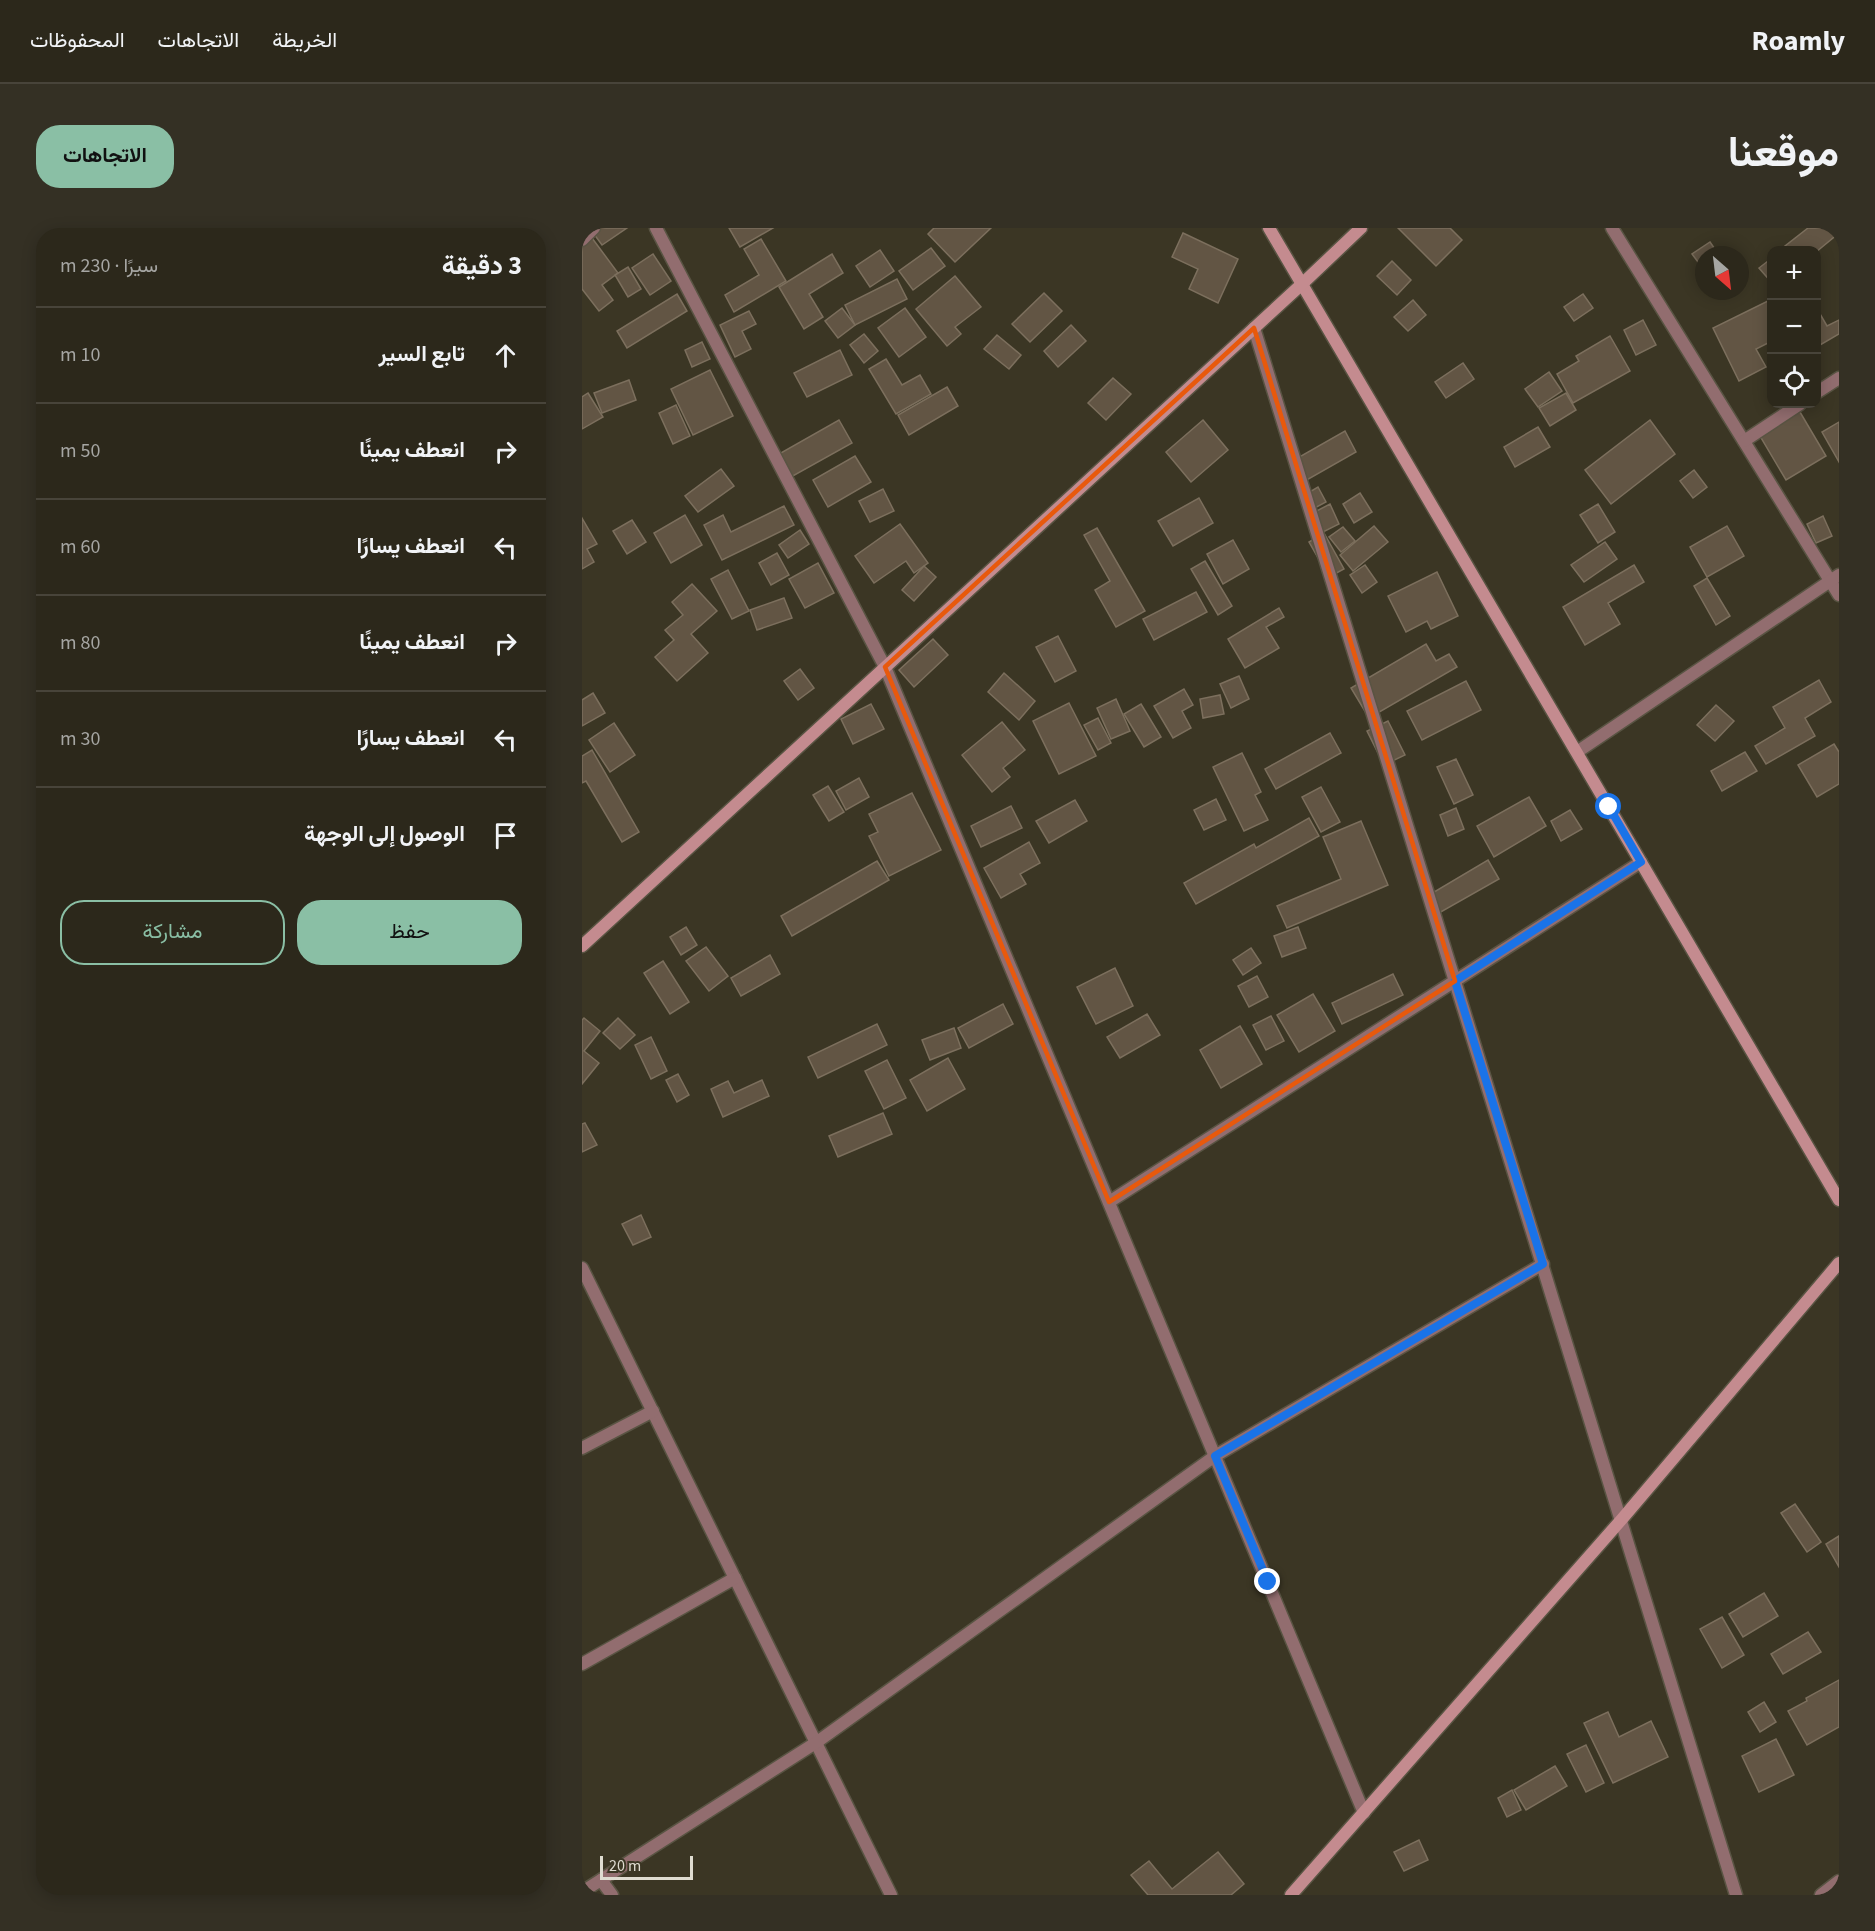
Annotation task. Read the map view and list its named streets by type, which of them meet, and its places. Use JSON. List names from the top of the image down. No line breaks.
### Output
{"scale_bar":"20 m","north":"bottom right","page":{"header":"Roamly","nav":["الخريطة","الاتجاهات","المحفوظات"],"title":"موقعنا","buttons":["الاتجاهات",["حفظ","مشاركة"]],"heading":["3 دقيقة","سيرًا · 230 m"],"map_buttons":["+","−"],"list":[["تابع السير","10 m"],["انعطف يمينًا","50 m"],["انعطف يسارًا","60 m"],["انعطف يمينًا","80 m"],["انعطف يسارًا","30 m"],"الوصول إلى الوجهة"],"scale":"20 m"}}
